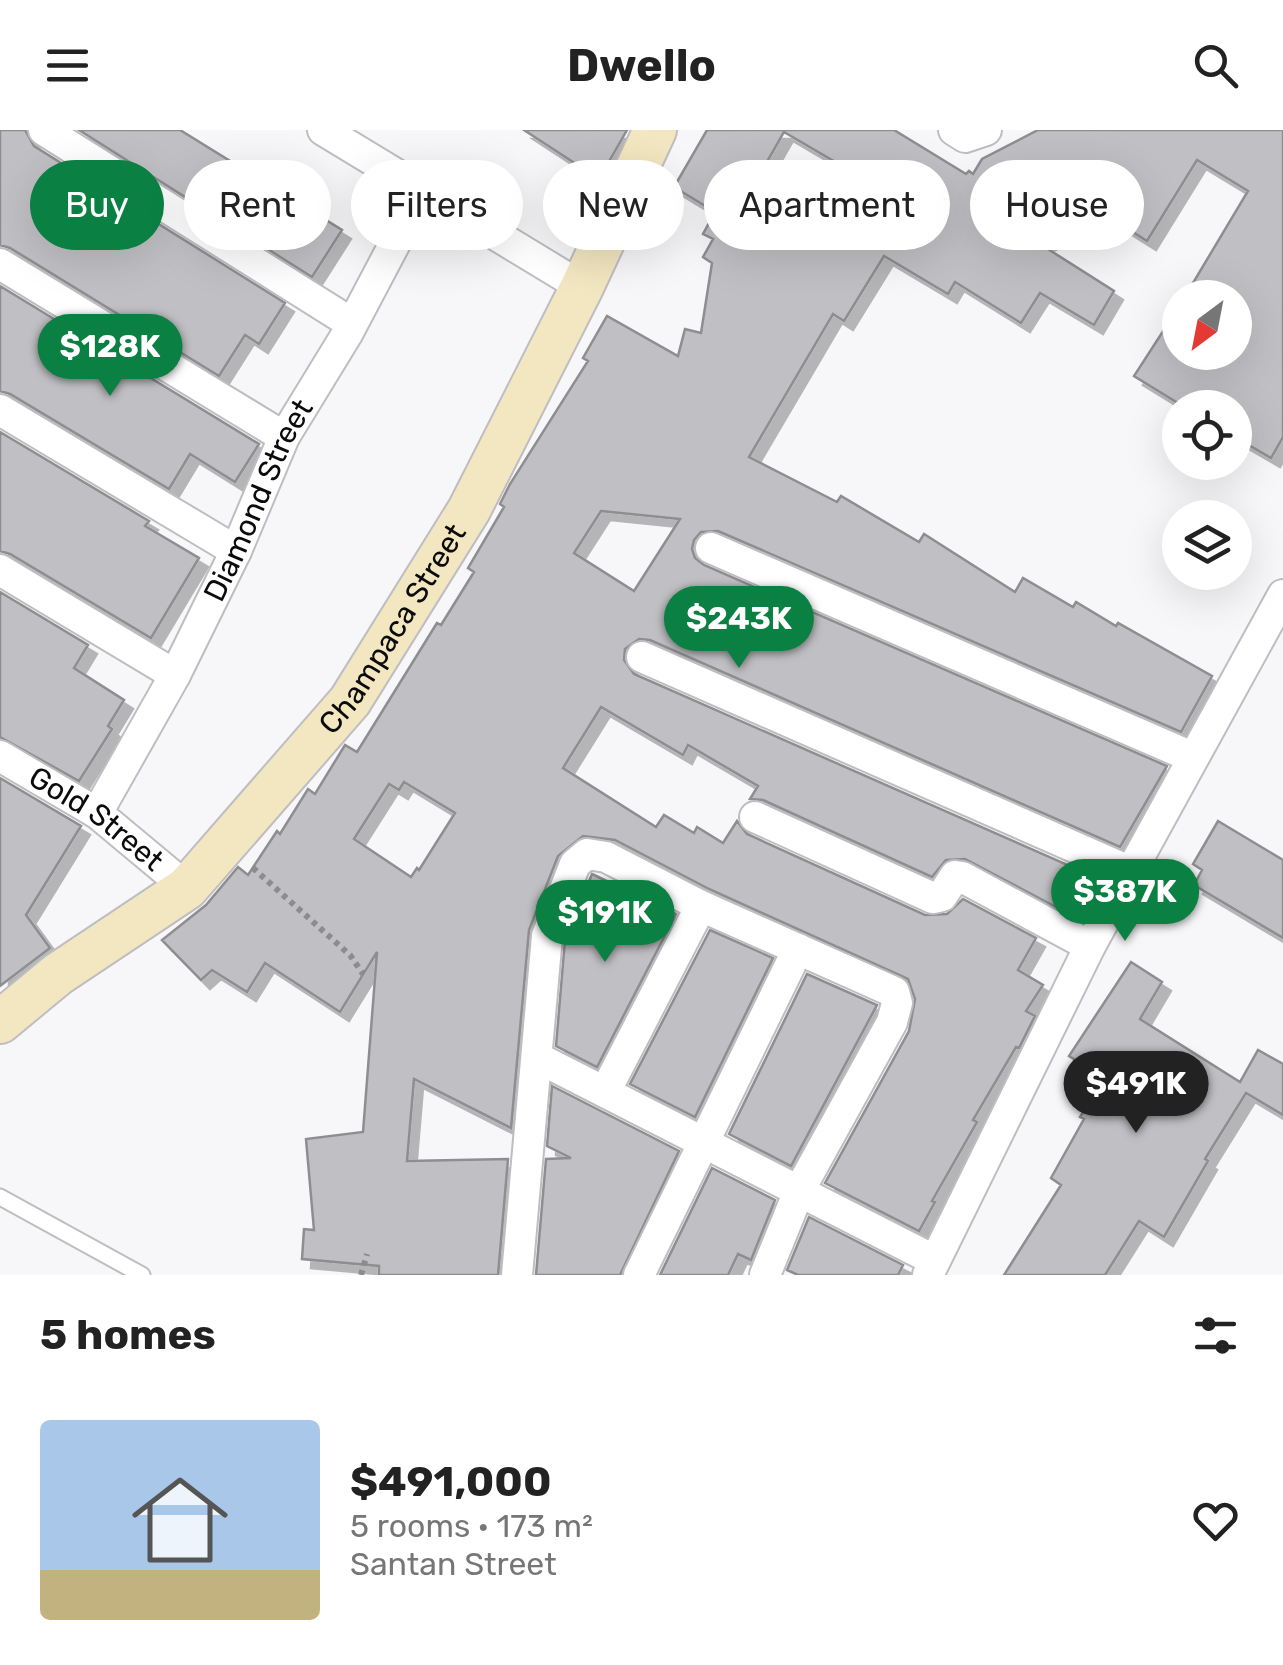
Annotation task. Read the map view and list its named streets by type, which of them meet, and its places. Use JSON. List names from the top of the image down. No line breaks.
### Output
{"streets":{"street":["Diamond Street","Champaca Street","Gold Street"]},"crossings":[["Diamond Street","Gold Street"],["Champaca Street","Gold Street"]],"north":"bottom left","page":{"header":"Dwello","chip":["Buy","Rent","Filters","New","Apartment","House"],"price":["$128K","$243K","$387K","$191K","$491K"],"heading":"5 homes","list":[{"name":"$491,000","note":"5 rooms · 173 m² · Santan Street"}]}}
